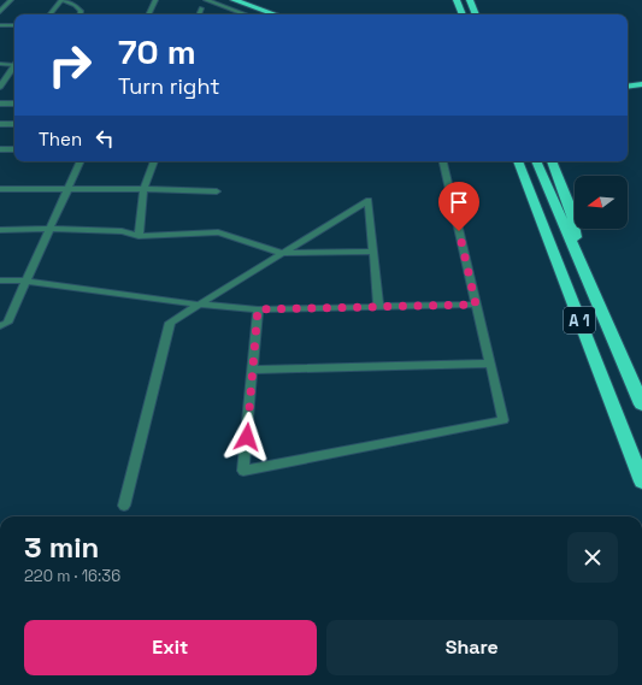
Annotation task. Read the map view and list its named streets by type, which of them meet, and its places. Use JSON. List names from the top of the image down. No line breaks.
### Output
{"streets":{"highway":["A 1"]},"north":"left","page":{"turn":["70 m","Turn right"],"then":"Then","heading":["3 min","220 m · 16:36"],"buttons":["Exit","Share"]}}
